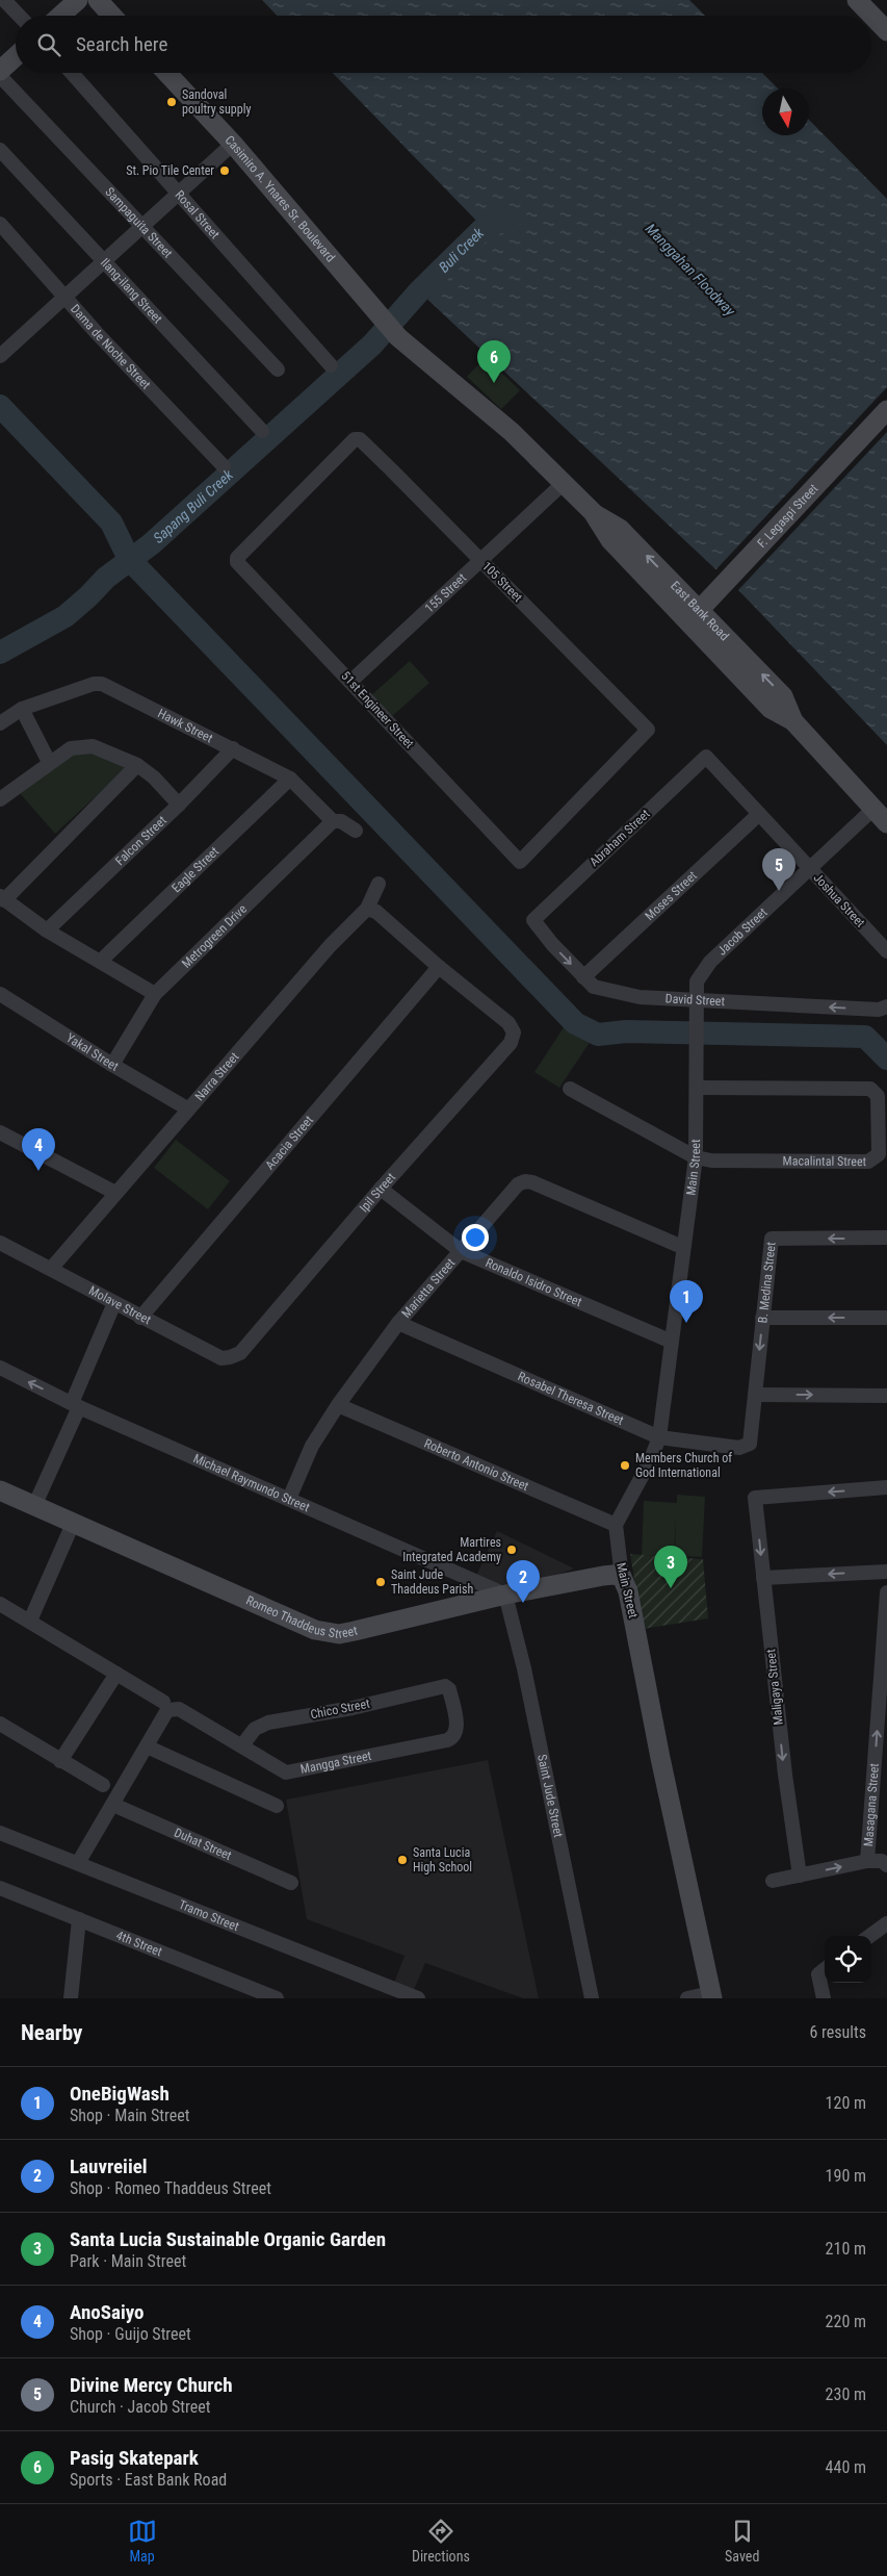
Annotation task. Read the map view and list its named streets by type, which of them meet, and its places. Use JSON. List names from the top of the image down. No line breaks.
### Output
{"streets":{"main road":["Casimiro A. Ynares Sr. Boulevard","F. Legaspi Street","East Bank Road","Main Street","Romeo Thaddeus Street"],"street":["Rosal Street","Sampaguita Street","Ilang-ilang Street","Dama de Noche Street","105 Street","155 Street","51st Engineer Street","Hawk Street","Abraham Street","Falcon Street","Eagle Street","Moses Street","Joshua Street","Jacob Street","Metrogreen Drive","David Street","Yakal Street","Narra Street","Acacia Street","Macalintal Street","Ipil Street","Ronaldo Isidro Street","B. Medina Street","Marietta Street","Molave Street","Rosabel Theresa Street","Roberto Antonio Street","Michael Raymundo Street","Maligaya Street","Chico Street","Mangga Street","Saint Jude Street","Masagana Street","Duhat Street","Tramo Street","4th Street"]},"crossings":[["Casimiro A. Ynares Sr. Boulevard","East Bank Road"],["F. Legaspi Street","East Bank Road"],["105 Street","155 Street"],["105 Street","51st Engineer Street"],["155 Street","East Bank Road"],["155 Street","51st Engineer Street"],["East Bank Road","Jacob Street"],["Hawk Street","Falcon Street"],["Hawk Street","Eagle Street"],["Hawk Street","Metrogreen Drive"],["Abraham Street","Joshua Street"],["Abraham Street","David Street"],["Moses Street","Joshua Street"],["Moses Street","David Street"],["Joshua Street","Jacob Street"],["Jacob Street","David Street"],["Jacob Street","Main Street"],["Metrogreen Drive","Yakal Street"],["David Street","Main Street"],["Yakal Street","Narra Street"],["Narra Street","Molave Street"],["Acacia Street","Ipil Street"],["Acacia Street","Molave Street"],["Macalintal Street","Main Street"],["Main Street","Ronaldo Isidro Street"],["Main Street","Marietta Street"],["Main Street","Rosabel Theresa Street"],["Main Street","Roberto Antonio Street"],["Main Street","Romeo Thaddeus Street"],["Ipil Street","Ronaldo Isidro Street"],["Ipil Street","Molave Street"],["Ronaldo Isidro Street","Marietta Street"],["B. Medina Street","Rosabel Theresa Street"],["Marietta Street","Rosabel Theresa Street"],["Marietta Street","Roberto Antonio Street"],["Marietta Street","Michael Raymundo Street"],["Michael Raymundo Street","Romeo Thaddeus Street"],["Michael Raymundo Street","Saint Jude Street"],["Romeo Thaddeus Street","Saint Jude Street"],["Chico Street","Mangga Street"]],"one_way":["Masagana Street"],"water":["Buli Creek","Manggahan Floodway","Sapang Buli Creek"],"places":["Sandoval poultry supply","St. Pio Tile Center","Members Church of God International","Martires Integrated Academy","Saint Jude Thaddeus Parish","Santa Lucia High School"],"north":"bottom","page":{"search":"Search here","pins":["6","5","4","1","3","2"],"heading":["Nearby","6 results"],"list":[{"mark":"1","name":"OneBigWash","note":"Shop · Main Street","value":"120 m"},{"mark":"2","name":"Lauvreiiel","note":"Shop · Romeo Thaddeus Street","value":"190 m"},{"mark":"3","name":"Santa Lucia Sustainable Organic Garden","note":"Park · Main Street","value":"210 m"},{"mark":"4","name":"AnoSaiyo","note":"Shop · Guijo Street","value":"220 m"},{"mark":"5","name":"Divine Mercy Church","note":"Church · Jacob Street","value":"230 m"},{"mark":"6","name":"Pasig Skatepark","note":"Sports · East Bank Road","value":"440 m"}],"nav":["Map","Directions","Saved"]}}
